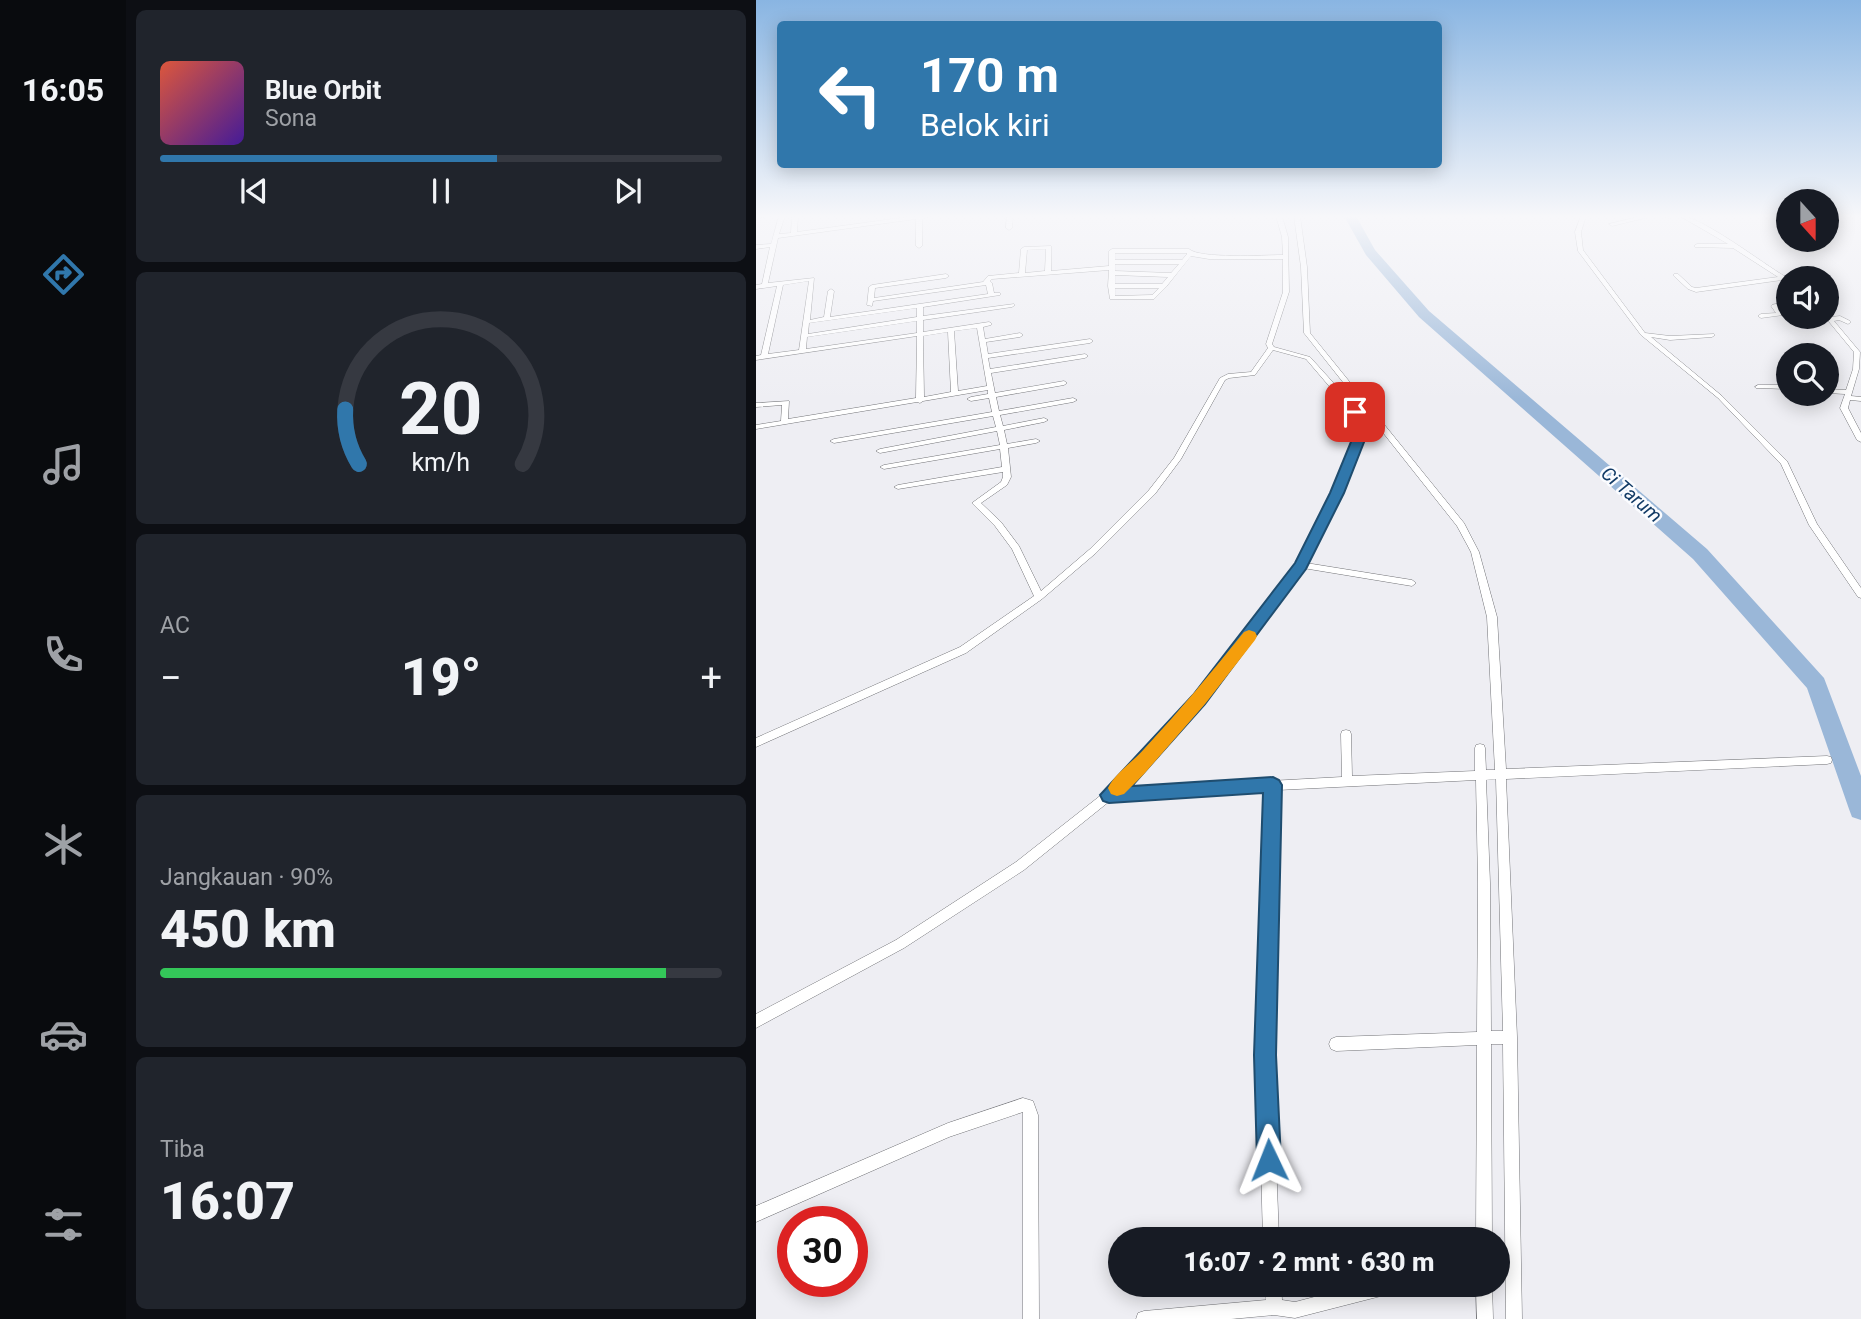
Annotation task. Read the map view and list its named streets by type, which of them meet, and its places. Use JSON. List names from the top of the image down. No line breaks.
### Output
{"water":["Ci Tarum"],"north":"bottom","page":{"tabs":"16:05","turn":["170 m","Belok kiri"],"song":["Blue Orbit","Sona"],"tile":["AC",["Jangkauan · 90%","450 km"],["Tiba","16:07"]],"heat":["−","19°","+"],"limit":"30","trip":"16:07 · 2 mnt · 630 m","gauge":["20","km/h"]}}
